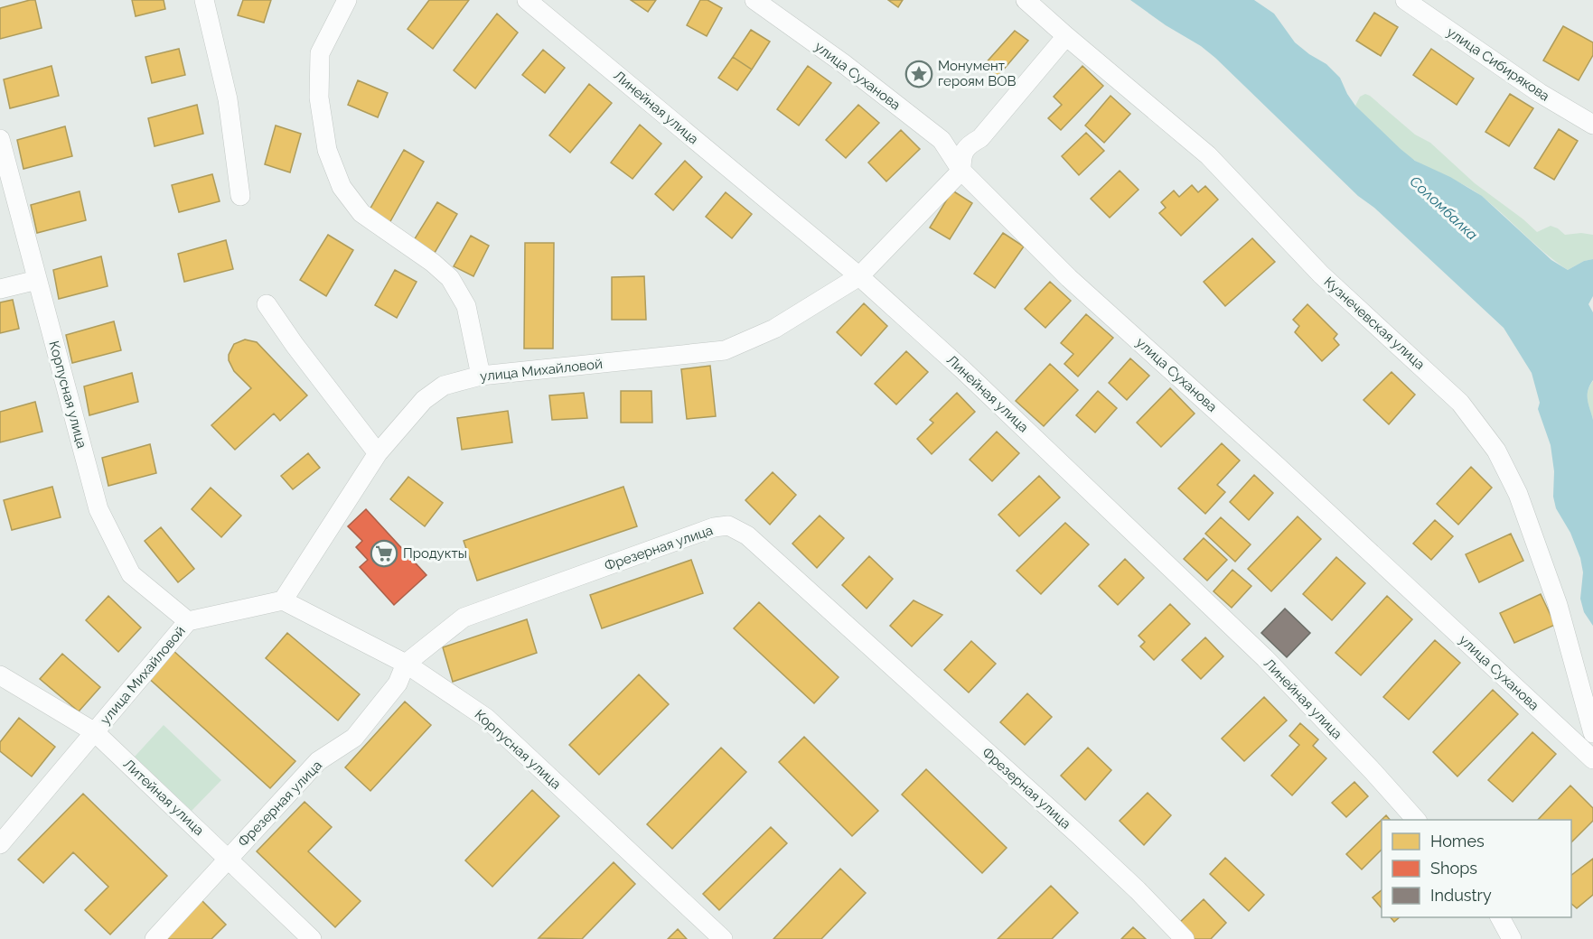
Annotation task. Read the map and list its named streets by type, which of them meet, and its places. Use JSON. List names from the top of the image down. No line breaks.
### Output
{"streets":{"street":["улица Сибирякова","улица Суханова","Линейная улица","Кузнечевская улица","улица Михайловой","Корпусная улица","Фрезерная улица","Литейная улица"]},"crossings":[["улица Суханова","улица Михайловой"],["Линейная улица","улица Михайловой"],["Кузнечевская улица","улица Михайловой"],["улица Михайловой","Корпусная улица"],["улица Михайловой","Литейная улица"],["Корпусная улица","Фрезерная улица"],["Фрезерная улица","Литейная улица"]],"water":["Соломбалка"],"places":{"place":["Монумент героям ВОВ"],"supermarket":["Продукты"]},"legend":["Homes","Shops","Industry"]}
